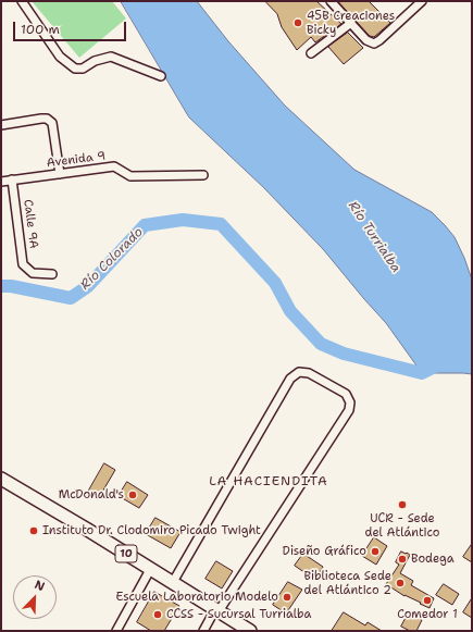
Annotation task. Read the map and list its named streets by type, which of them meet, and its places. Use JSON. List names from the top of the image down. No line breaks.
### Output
{"streets":{"main road":["10"],"street":["Avenida 9","Calle 9A"]},"crossings":[["Avenida 9","Calle 9A"]],"districts":["LA HACIENDITA"],"water":["Río Turrialba","Río Colorado"],"places":["45B Creaciones Bicky","McDonald's","UCR - Sede del Atlántico","Instituto Dr. Clodomiro Picado Twight","Diseño Gráfico","Bodega","Biblioteca Sede del Atlántico 2","Escuela Laboratorio Modelo","Comedor 1","CCSS - Sucursal Turrialba"],"scale_bar":"100 m","north":"top right"}
